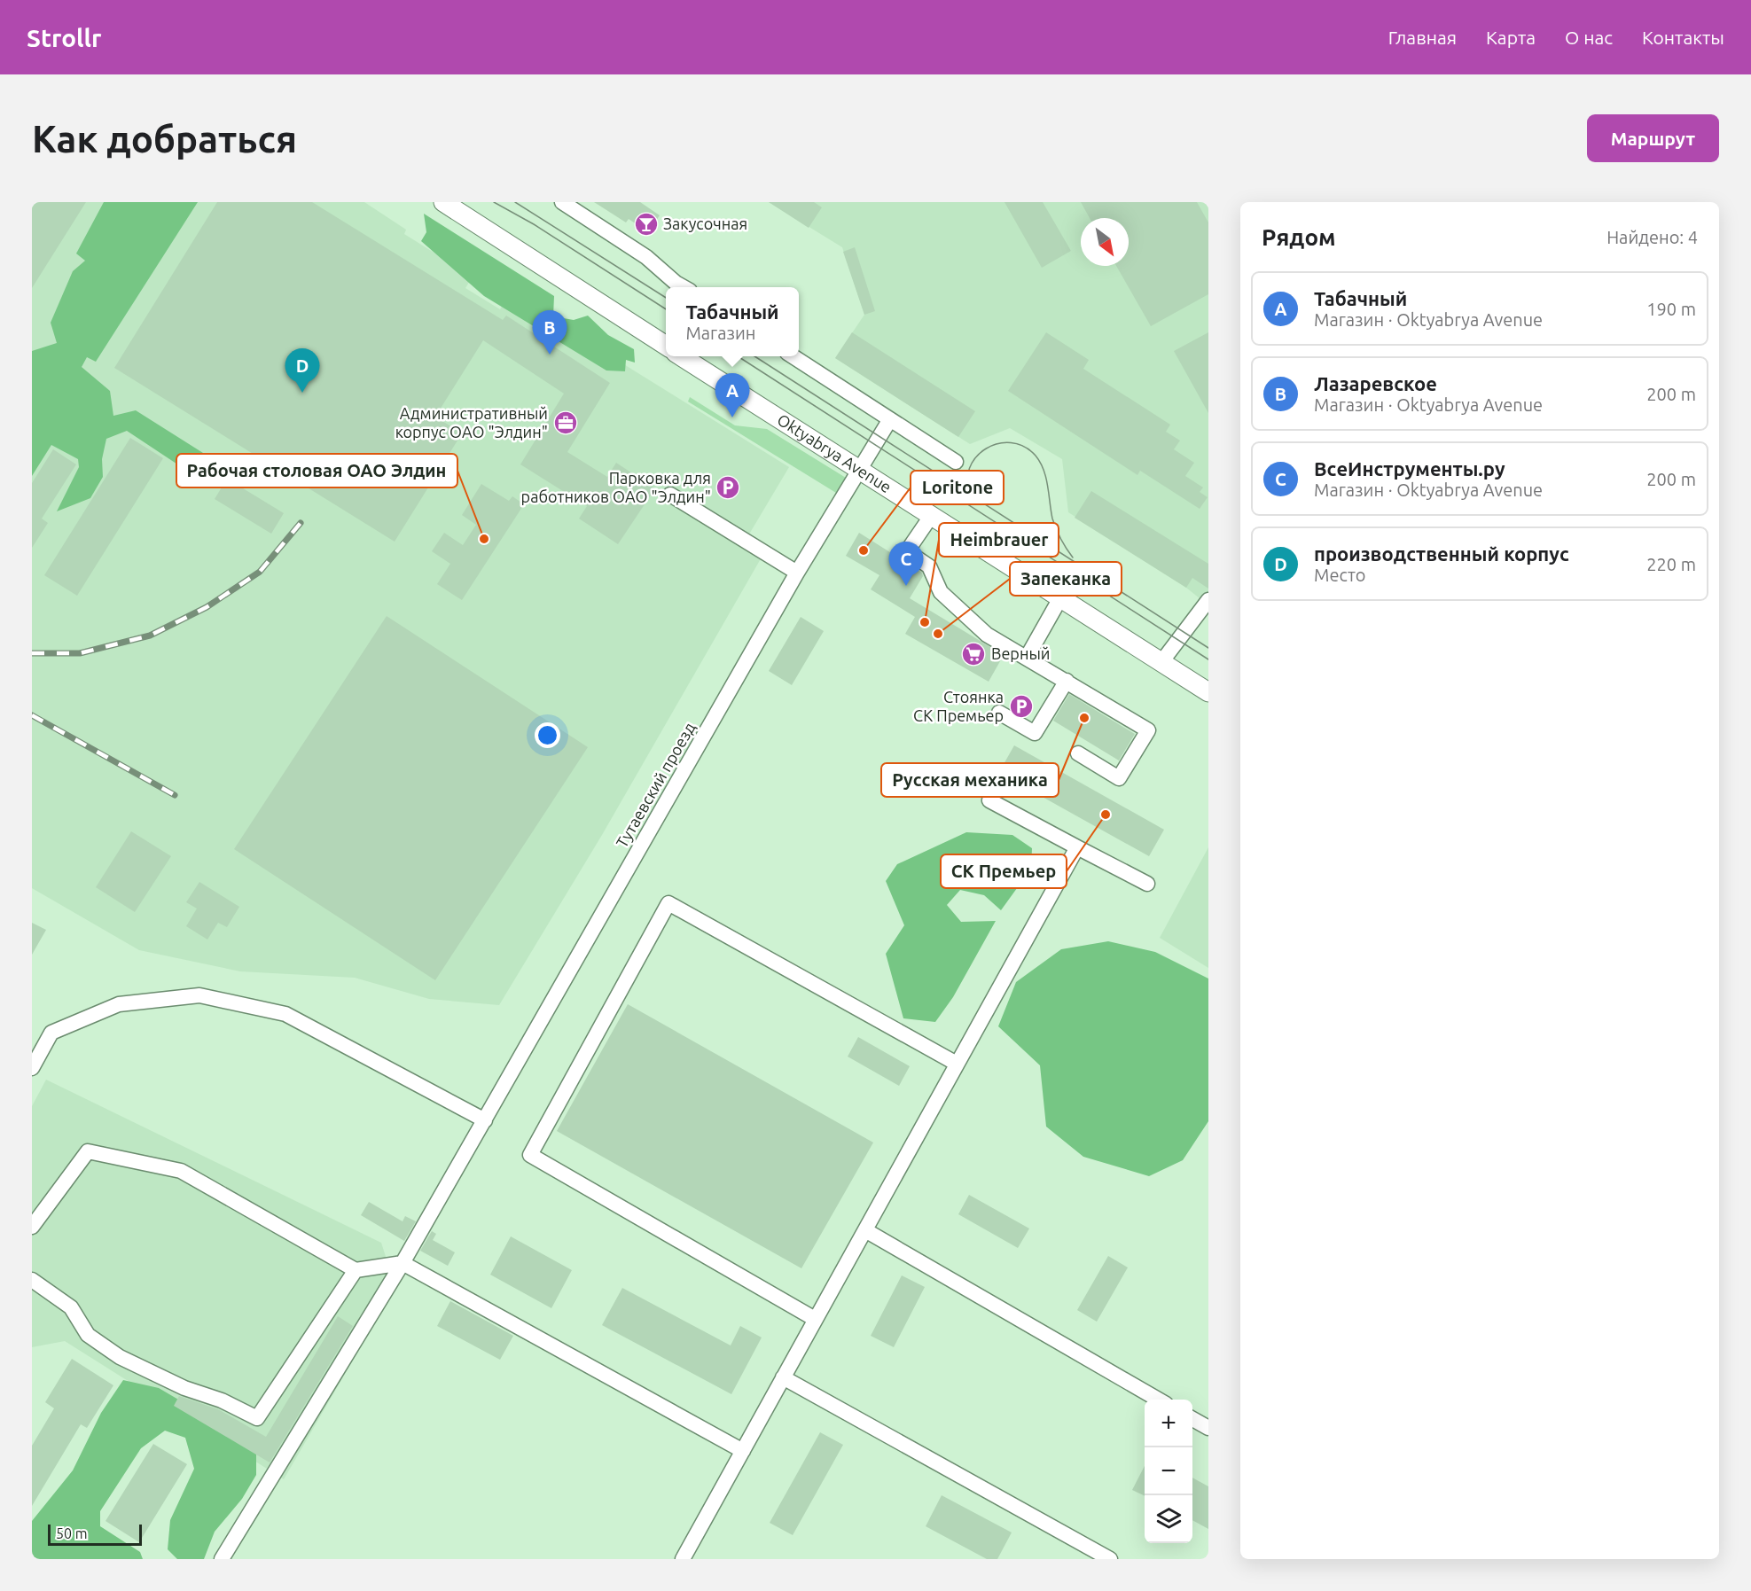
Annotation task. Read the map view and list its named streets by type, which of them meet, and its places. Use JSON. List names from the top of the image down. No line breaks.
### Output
{"streets":{"main road":["Oktyabrya Avenue"],"street":["Тутаевский проезд"]},"crossings":[["Oktyabrya Avenue","Тутаевский проезд"]],"places":{"bar":["Закусочная"],"office":["Административный корпус ОАО \"Элдин\""],"parking":["Парковка для работников ОАО \"Элдин\"","Стоянка СК Премьер"],"other":["Рабочая столовая ОАО Элдин","Loritone","Heimbrauer","Запеканка","Русская механика","СК Премьер"],"supermarket":["Верный"]},"scale_bar":"50 m","north":"bottom right","page":{"header":"Strollr","nav":["Главная","Карта","О нас","Контакты"],"buttons":"Маршрут","title":"Как добраться","heading":["Рядом","Найдено: 4"],"list":[{"mark":"A","name":"Табачный","note":"Магазин · Oktyabrya Avenue","value":"190 m"},{"mark":"B","name":"Лазаревское","note":"Магазин · Oktyabrya Avenue","value":"200 m"},{"mark":"C","name":"ВсеИнструменты.ру","note":"Магазин · Oktyabrya Avenue","value":"200 m"},{"mark":"D","name":"производственный корпус","note":"Место","value":"220 m"}],"popup":["Табачный","Магазин"],"pins":["B","D","A","C"],"map_buttons":["+","−"],"scale":"50 m"}}
